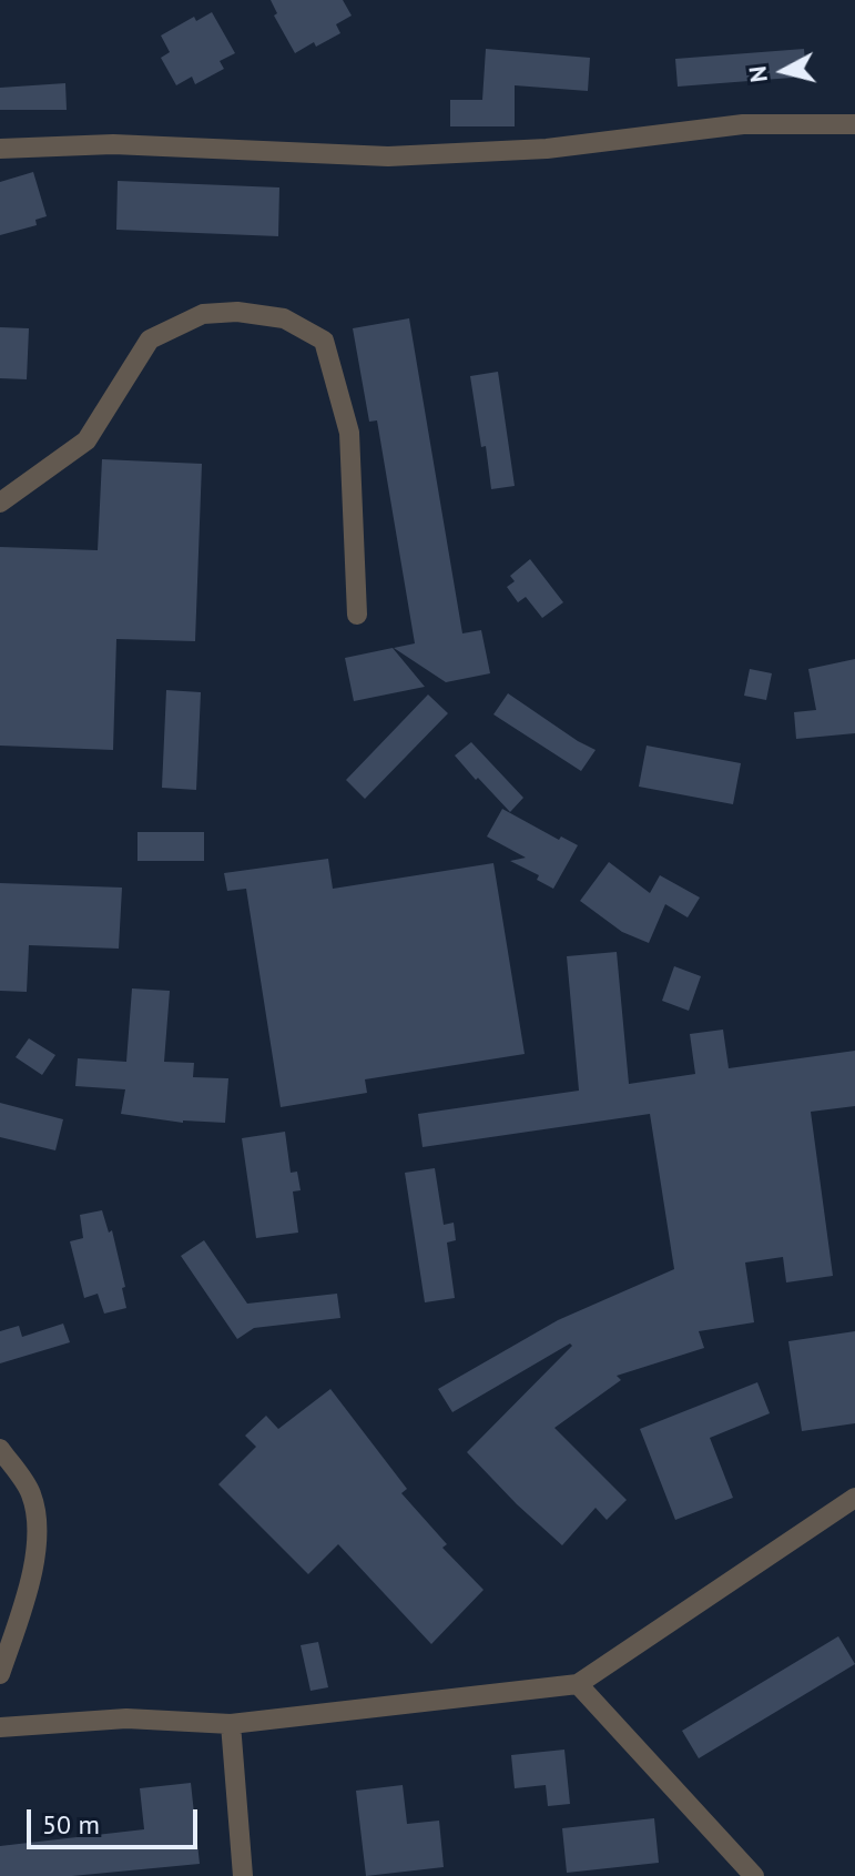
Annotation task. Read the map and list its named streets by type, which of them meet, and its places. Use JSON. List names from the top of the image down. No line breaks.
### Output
{"scale_bar":"50 m","north":"left"}
